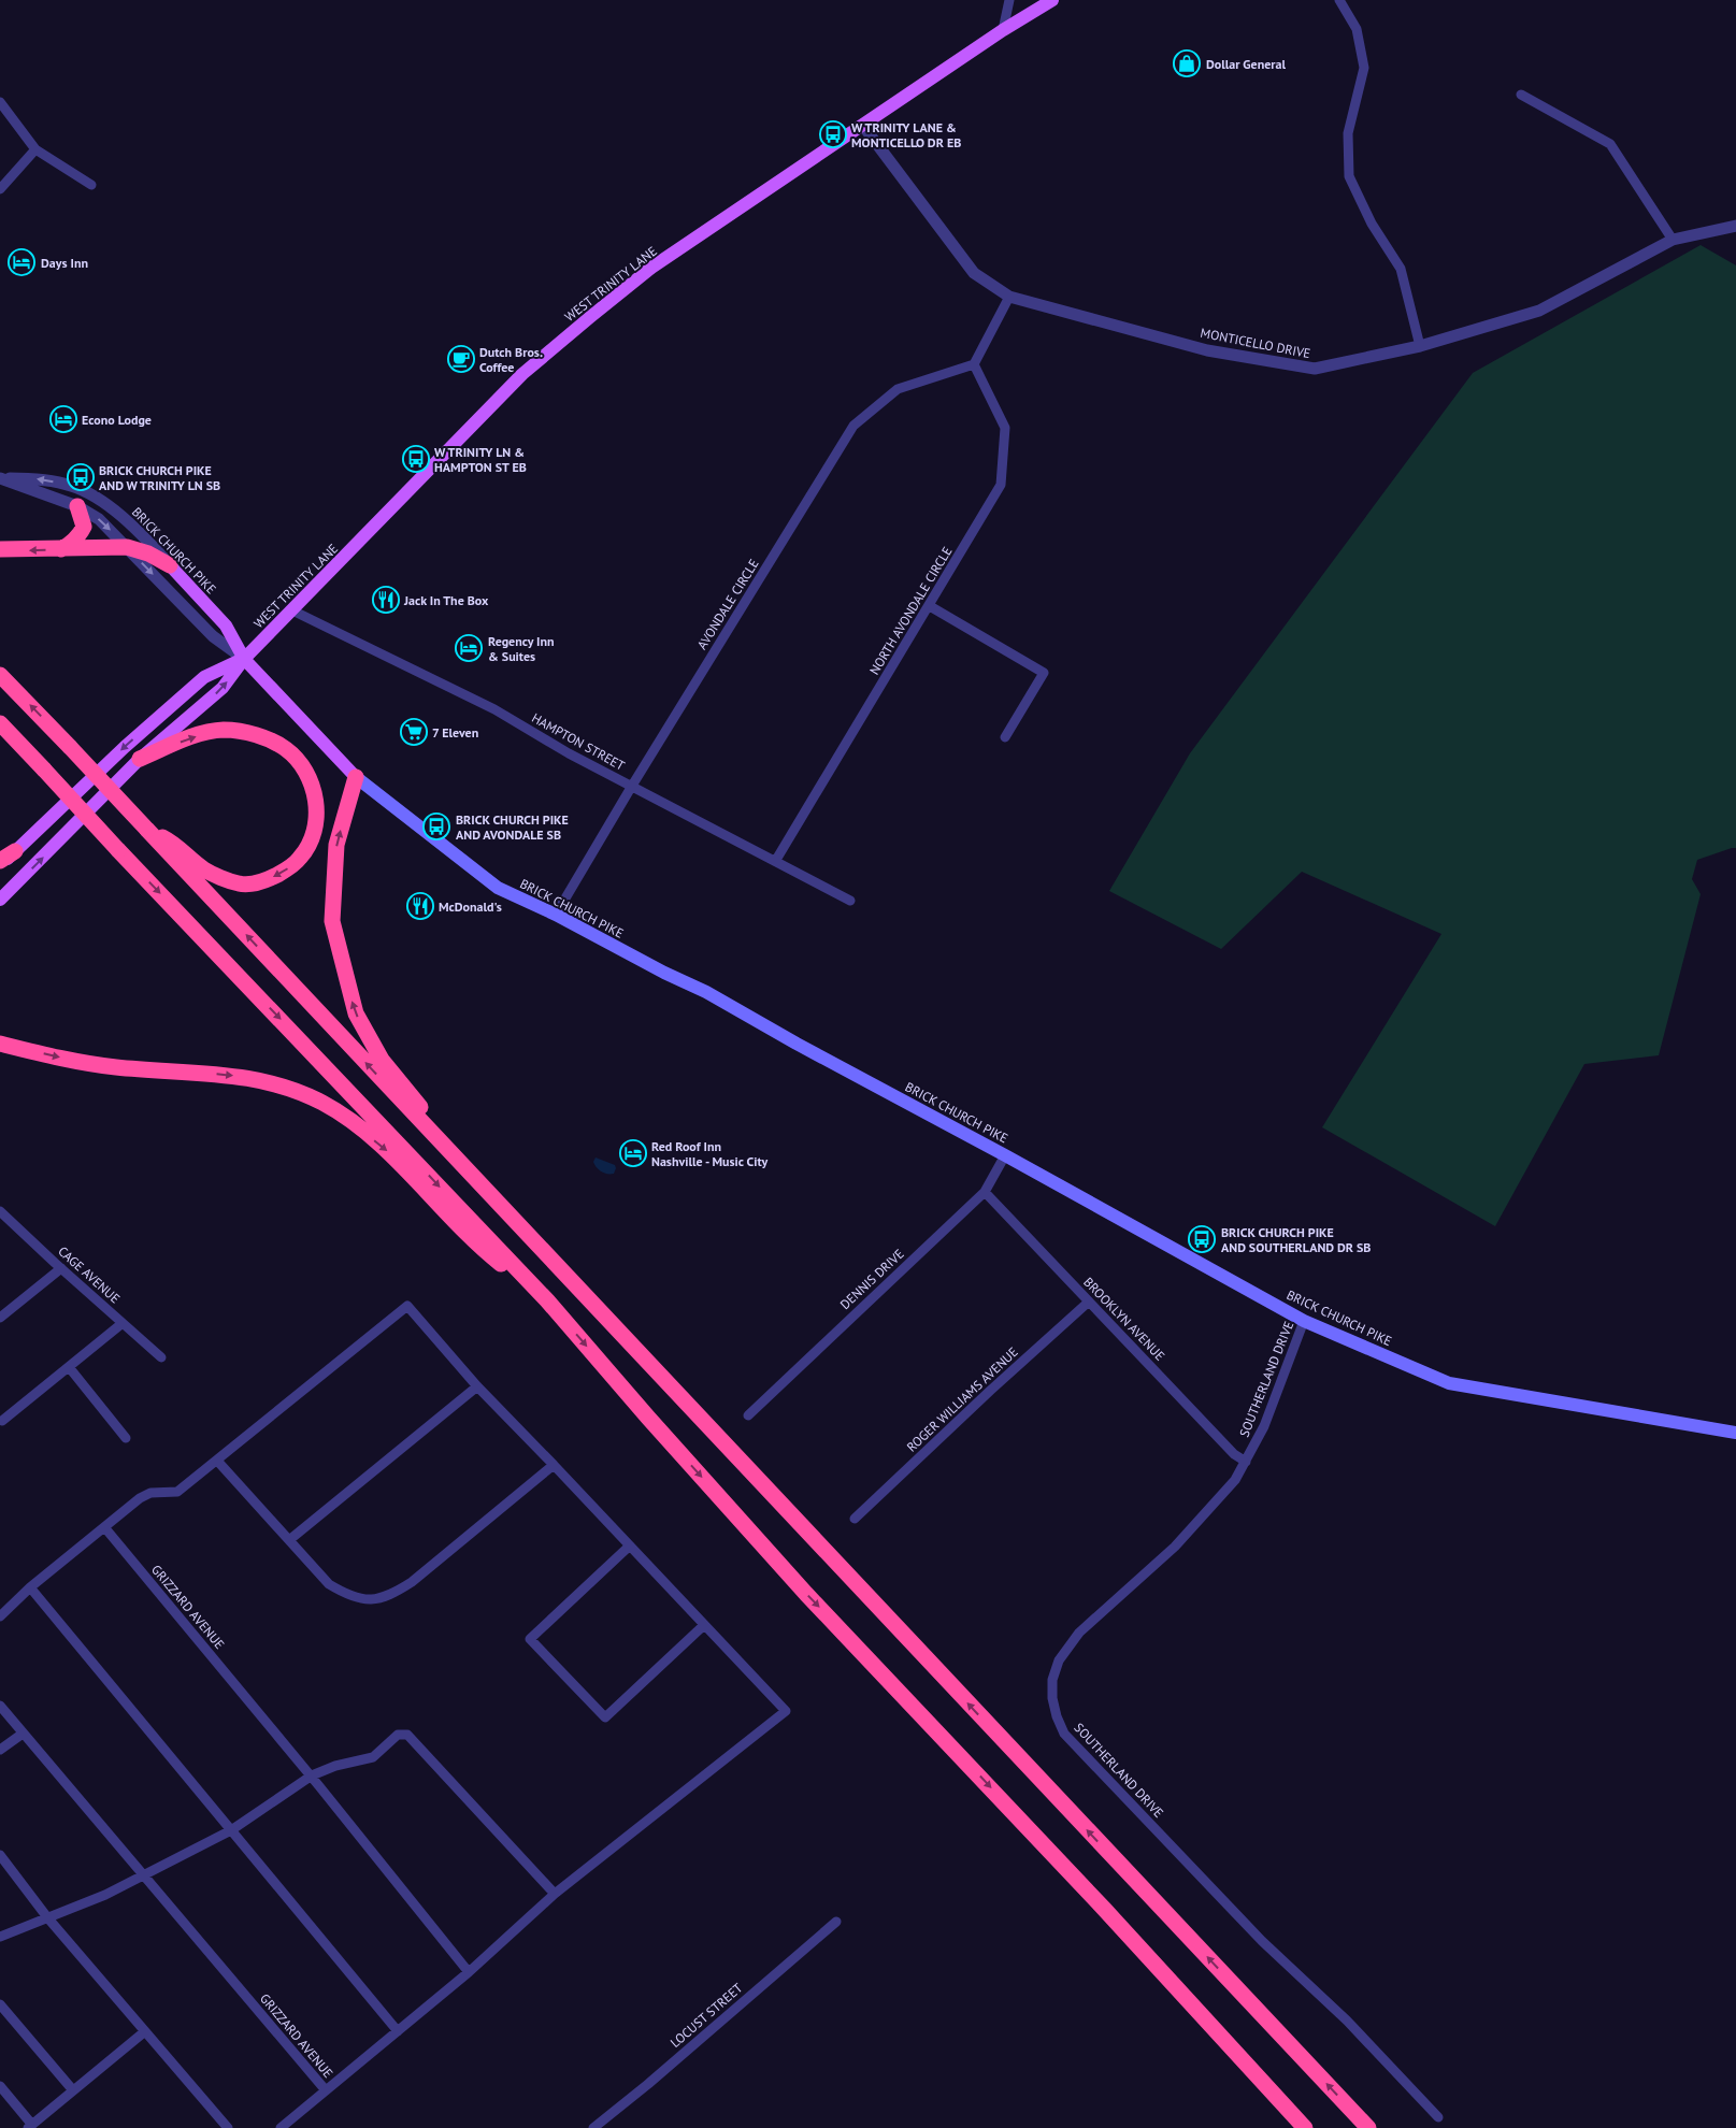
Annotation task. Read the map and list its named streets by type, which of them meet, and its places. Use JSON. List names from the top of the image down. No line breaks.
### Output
{"streets":{"main road":["WEST TRINITY LANE","BRICK CHURCH PIKE"],"street":["MONTICELLO DRIVE","AVONDALE CIRCLE","NORTH AVONDALE CIRCLE","HAMPTON STREET","CAGE AVENUE","DENNIS DRIVE","BROOKLYN AVENUE","SOUTHERLAND DRIVE","ROGER WILLIAMS AVENUE","GRIZZARD AVENUE","LOCUST STREET"]},"crossings":[["WEST TRINITY LANE","MONTICELLO DRIVE"],["WEST TRINITY LANE","BRICK CHURCH PIKE"],["WEST TRINITY LANE","HAMPTON STREET"],["BRICK CHURCH PIKE","AVONDALE CIRCLE"],["BRICK CHURCH PIKE","DENNIS DRIVE"],["BRICK CHURCH PIKE","SOUTHERLAND DRIVE"],["AVONDALE CIRCLE","NORTH AVONDALE CIRCLE"],["AVONDALE CIRCLE","HAMPTON STREET"],["NORTH AVONDALE CIRCLE","HAMPTON STREET"],["DENNIS DRIVE","BROOKLYN AVENUE"],["BROOKLYN AVENUE","SOUTHERLAND DRIVE"],["BROOKLYN AVENUE","ROGER WILLIAMS AVENUE"]],"places":{"shop":["Dollar General"],"bus stop":["W TRINITY LANE & MONTICELLO DR EB","W TRINITY LN & HAMPTON ST EB","BRICK CHURCH PIKE AND W TRINITY LN SB","BRICK CHURCH PIKE AND AVONDALE SB","BRICK CHURCH PIKE AND SOUTHERLAND DR SB"],"hotel":["Days Inn","Econo Lodge","Regency Inn & Suites","Red Roof Inn Nashville - Music City"],"cafe":["Dutch Bros. Coffee"],"restaurant":["Jack In The Box","McDonald's"],"supermarket":["7 Eleven"]}}
